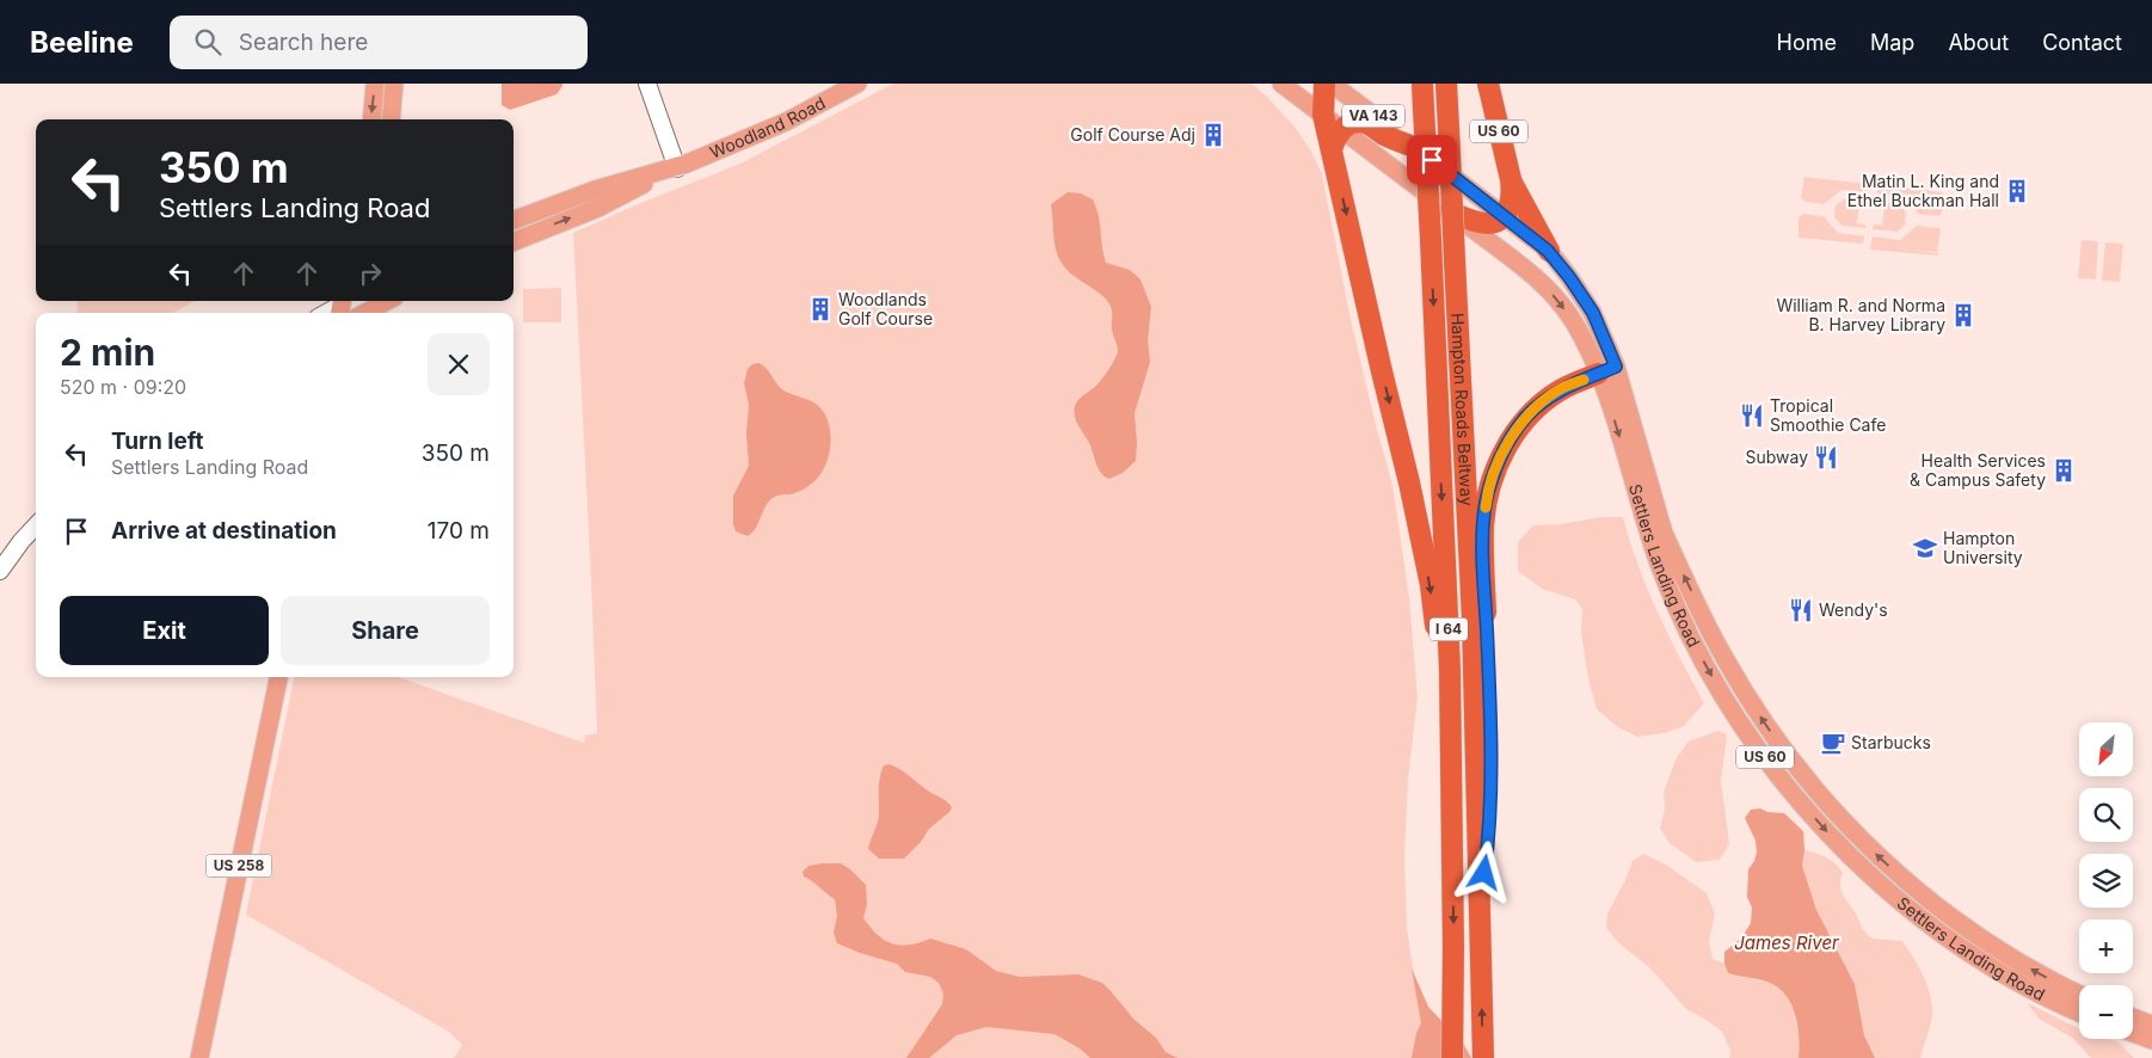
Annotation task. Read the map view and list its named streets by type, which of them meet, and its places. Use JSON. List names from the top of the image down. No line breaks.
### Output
{"streets":{"highway":["US 60","Hampton Roads Beltway","I 64"],"main road":["VA 143","Woodland Road","Settlers Landing Road","US 258"]},"crossings":[["US 60","Settlers Landing Road"]],"water":["James River"],"places":{"building":["Golf Course Adj","Matin L. King and Ethel Buckman Hall","Woodlands Golf Course","William R. and Norma B. Harvey Library","Health Services & Campus Safety"],"restaurant":["Tropical Smoothie Cafe","Subway","Wendy's"],"school or university":["Hampton University"],"cafe":["Starbucks"]},"north":"bottom left","page":{"header":"Beeline","search":"Search here","nav":["Home","Map","About","Contact"],"turn":["350 m","Settlers Landing Road"],"heading":["2 min","520 m · 09:20"],"list":[{"name":"Turn left","note":"Settlers Landing Road","value":"350 m"},{"name":"Arrive at destination","value":"170 m"}],"buttons":["Exit","Share"],"map_buttons":["+","−"]}}
